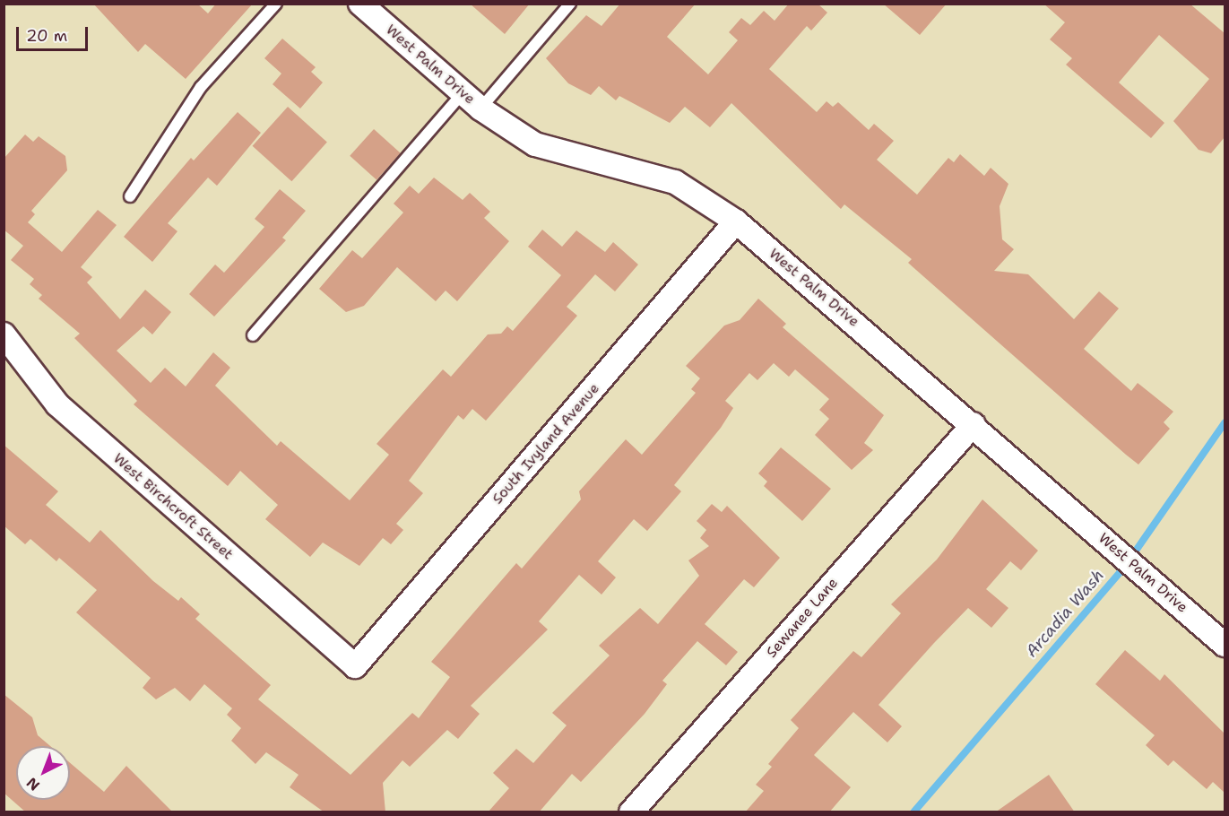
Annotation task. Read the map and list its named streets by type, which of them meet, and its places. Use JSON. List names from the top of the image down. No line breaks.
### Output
{"streets":{"street":["West Palm Drive","South Ivyland Avenue","West Birchcroft Street","Sewanee Lane"]},"crossings":[["West Palm Drive","South Ivyland Avenue"],["West Palm Drive","Sewanee Lane"],["South Ivyland Avenue","West Birchcroft Street"]],"water":["Arcadia Wash"],"scale_bar":"20 m","north":"bottom left"}
